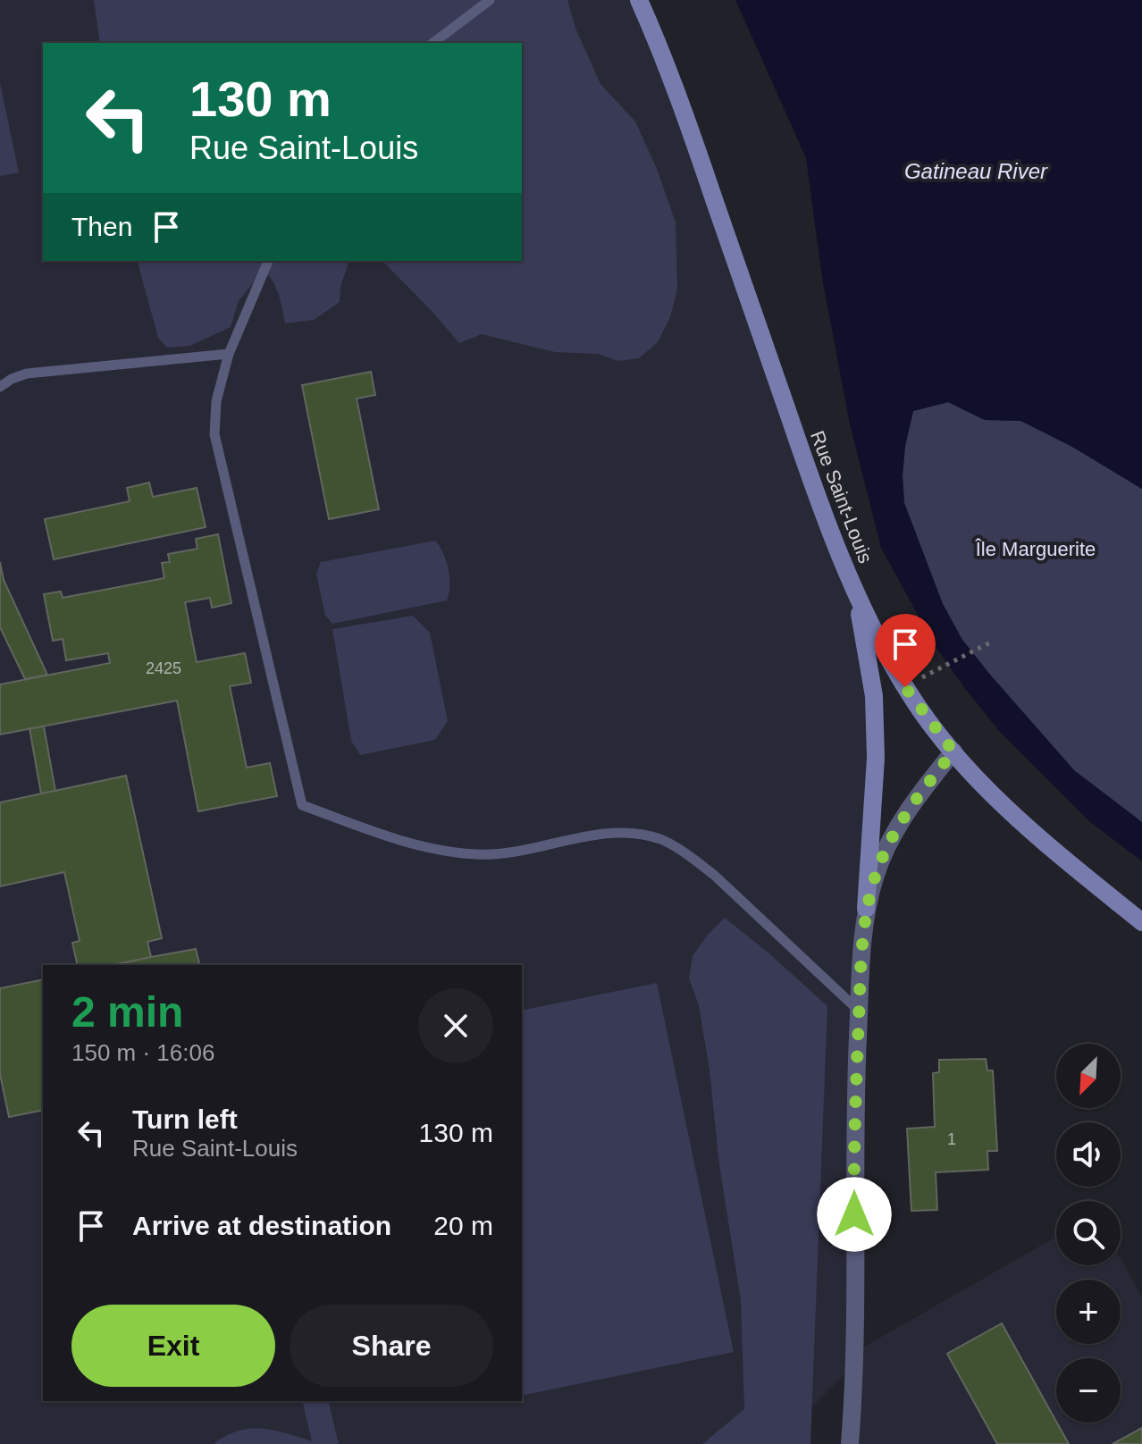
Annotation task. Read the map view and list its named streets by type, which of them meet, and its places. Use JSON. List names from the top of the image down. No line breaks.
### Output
{"streets":{"main road":["Rue Saint-Louis"]},"water":["Gatineau River"],"parks":["Île Marguerite"],"house_numbers":["2425","1"],"north":"bottom left","page":{"turn":["130 m","Rue Saint-Louis"],"then":"Then","heading":["2 min","150 m · 16:06"],"map_buttons":["+","−"],"list":[{"name":"Turn left","note":"Rue Saint-Louis","value":"130 m"},{"name":"Arrive at destination","value":"20 m"}],"buttons":["Exit","Share"]}}
